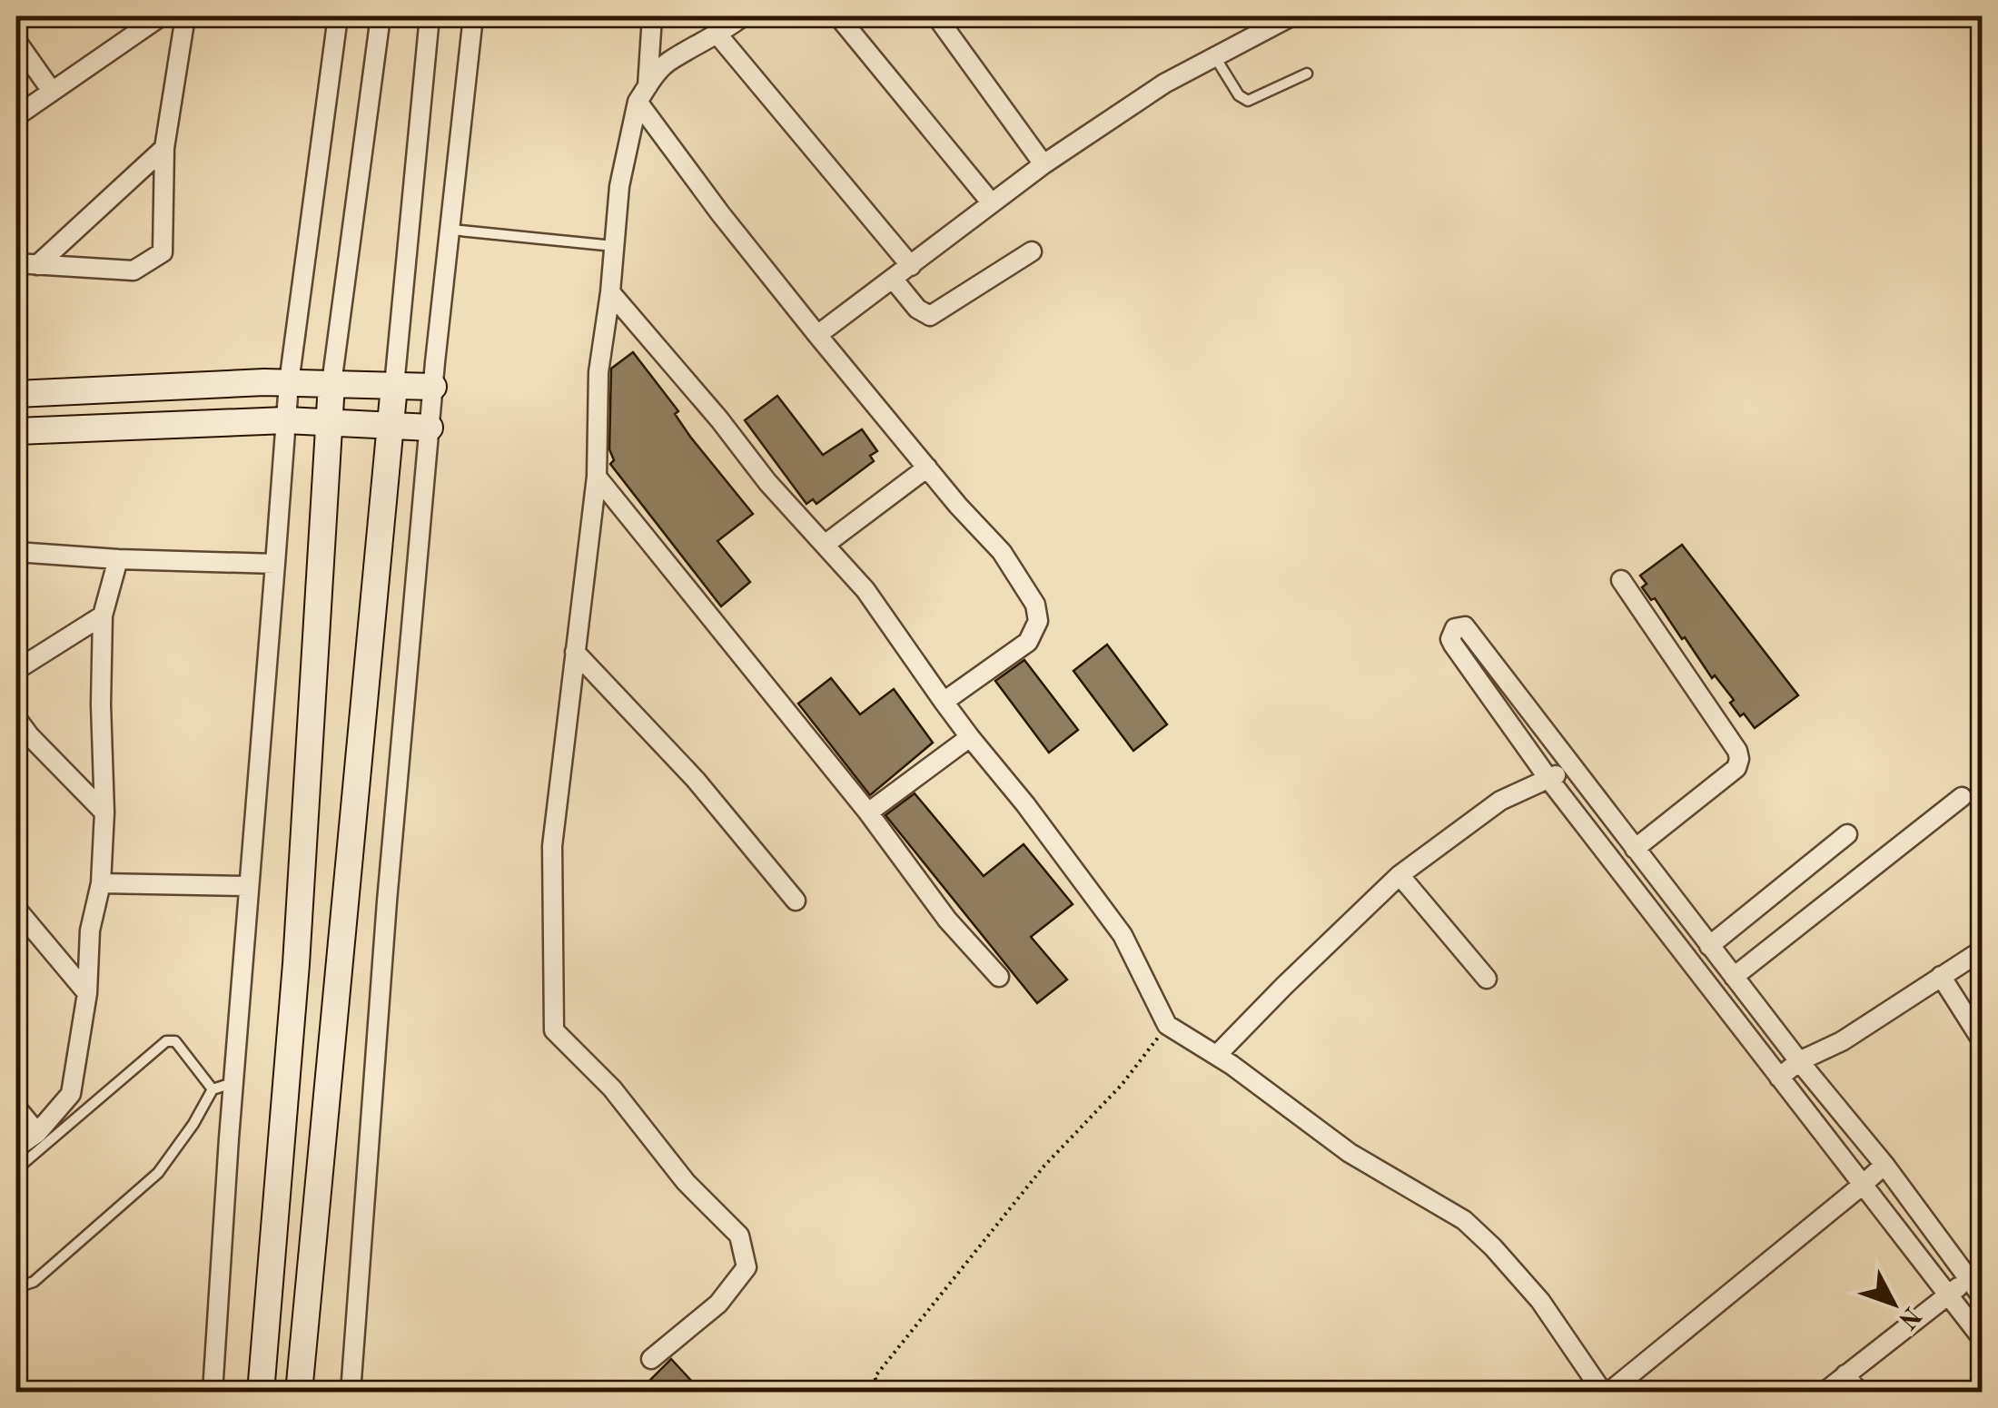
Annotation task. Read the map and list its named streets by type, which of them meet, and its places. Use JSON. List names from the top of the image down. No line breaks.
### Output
{"north":"bottom right"}
